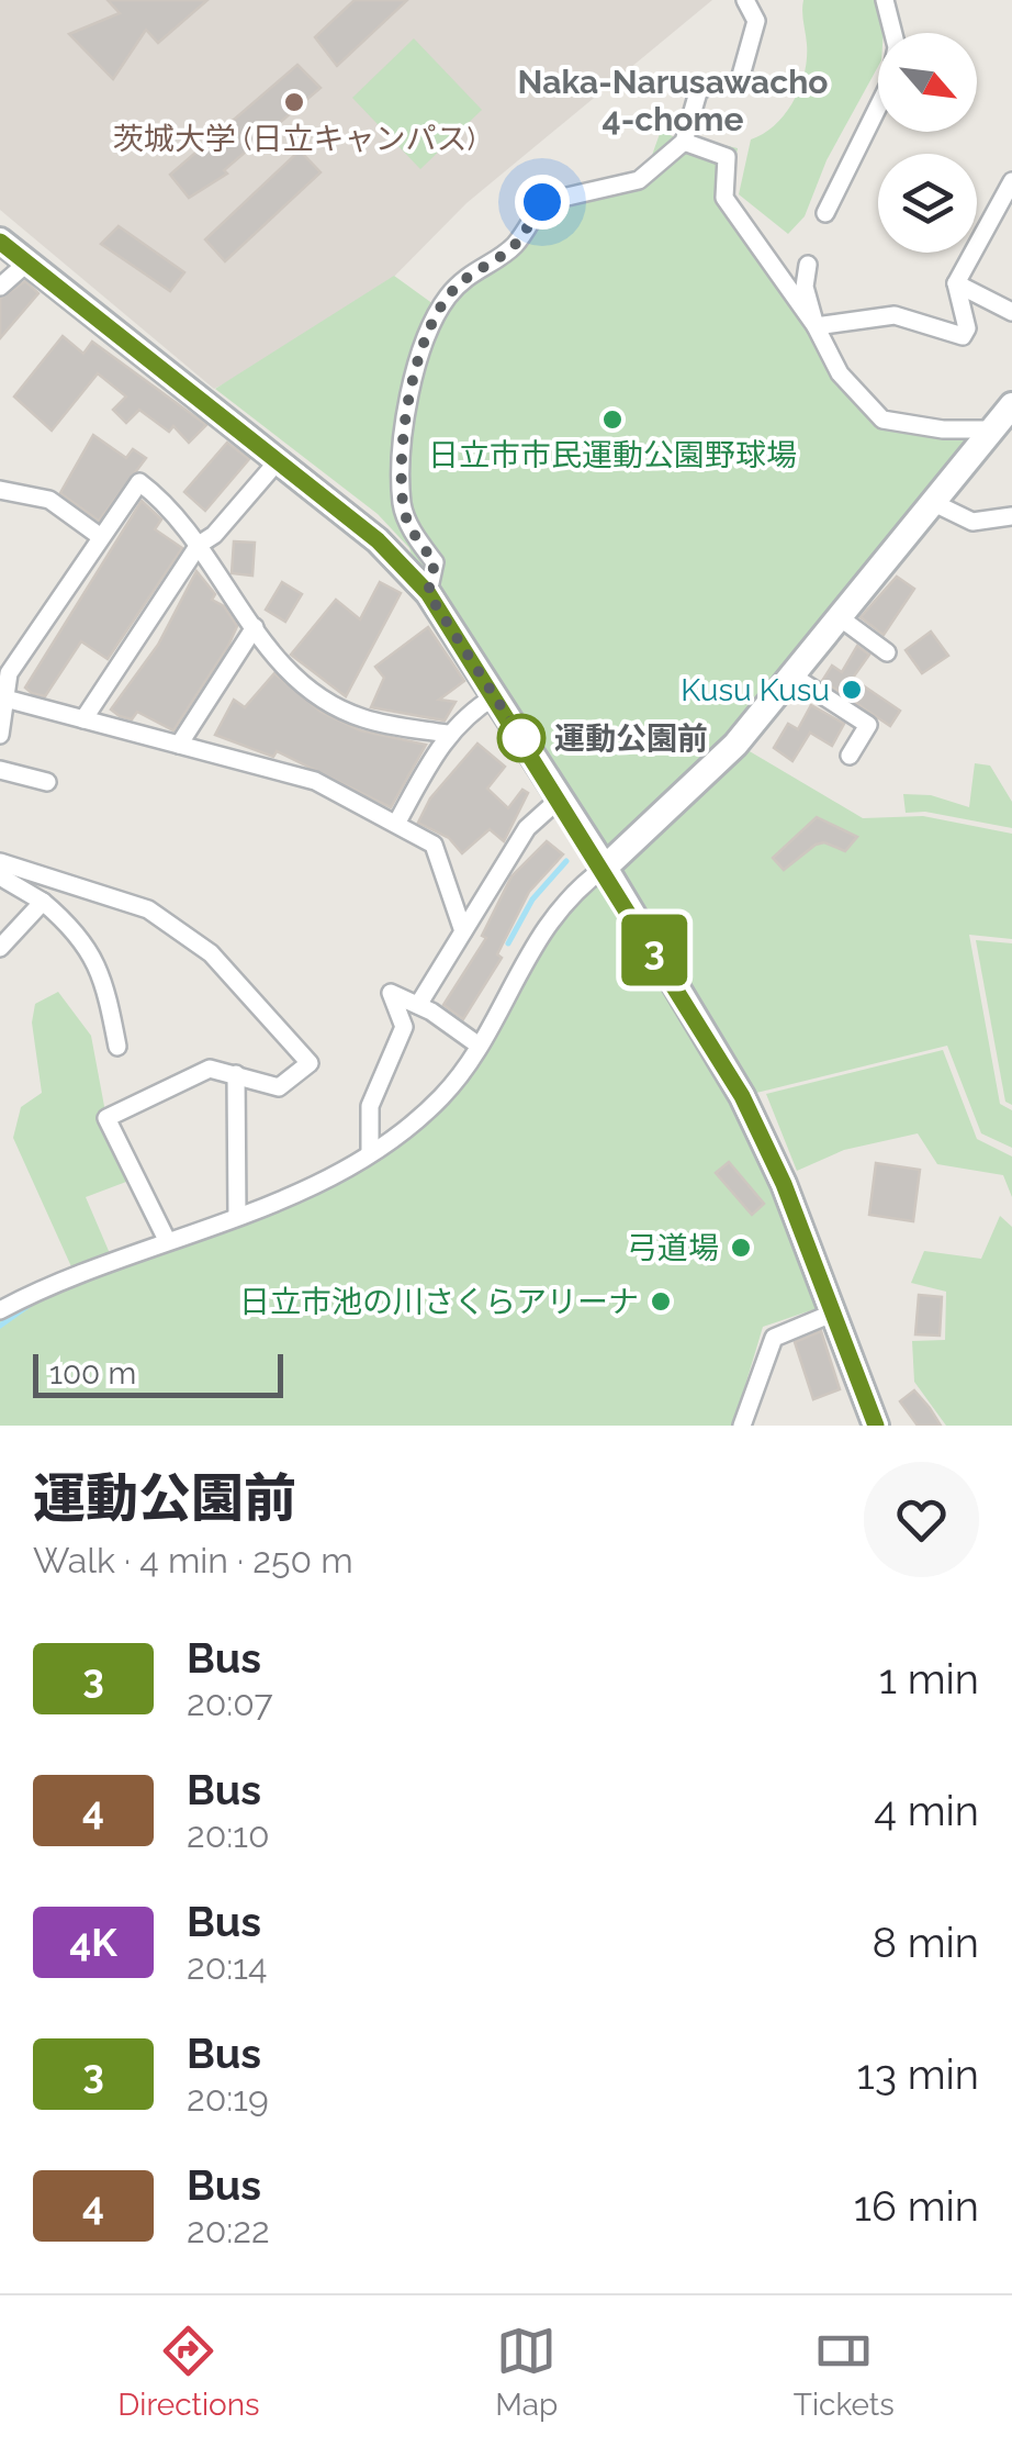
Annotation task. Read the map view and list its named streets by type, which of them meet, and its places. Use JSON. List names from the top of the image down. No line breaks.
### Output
{"districts":["Naka-Narusawacho 4-chome"],"places":["茨城大学 (日立キャンパス)","日立市市民運動公園野球場","Kusu Kusu","運動公園前","弓道場","日立市池の川さくらアリーナ"],"lines":["bus line 3"],"scale_bar":"100 m","north":"bottom right","page":{"on_map":"3","scale":"100 m","heading":["運動公園前","Walk · 4 min · 250 m"],"list":[{"mark":"3","name":"Bus","note":"20:07","value":"1 min"},{"mark":"4","name":"Bus","note":"20:10","value":"4 min"},{"mark":"4K","name":"Bus","note":"20:14","value":"8 min"},{"mark":"3","name":"Bus","note":"20:19","value":"13 min"},{"mark":"4","name":"Bus","note":"20:22","value":"16 min"}],"tabs":["Directions","Map","Tickets"]}}
